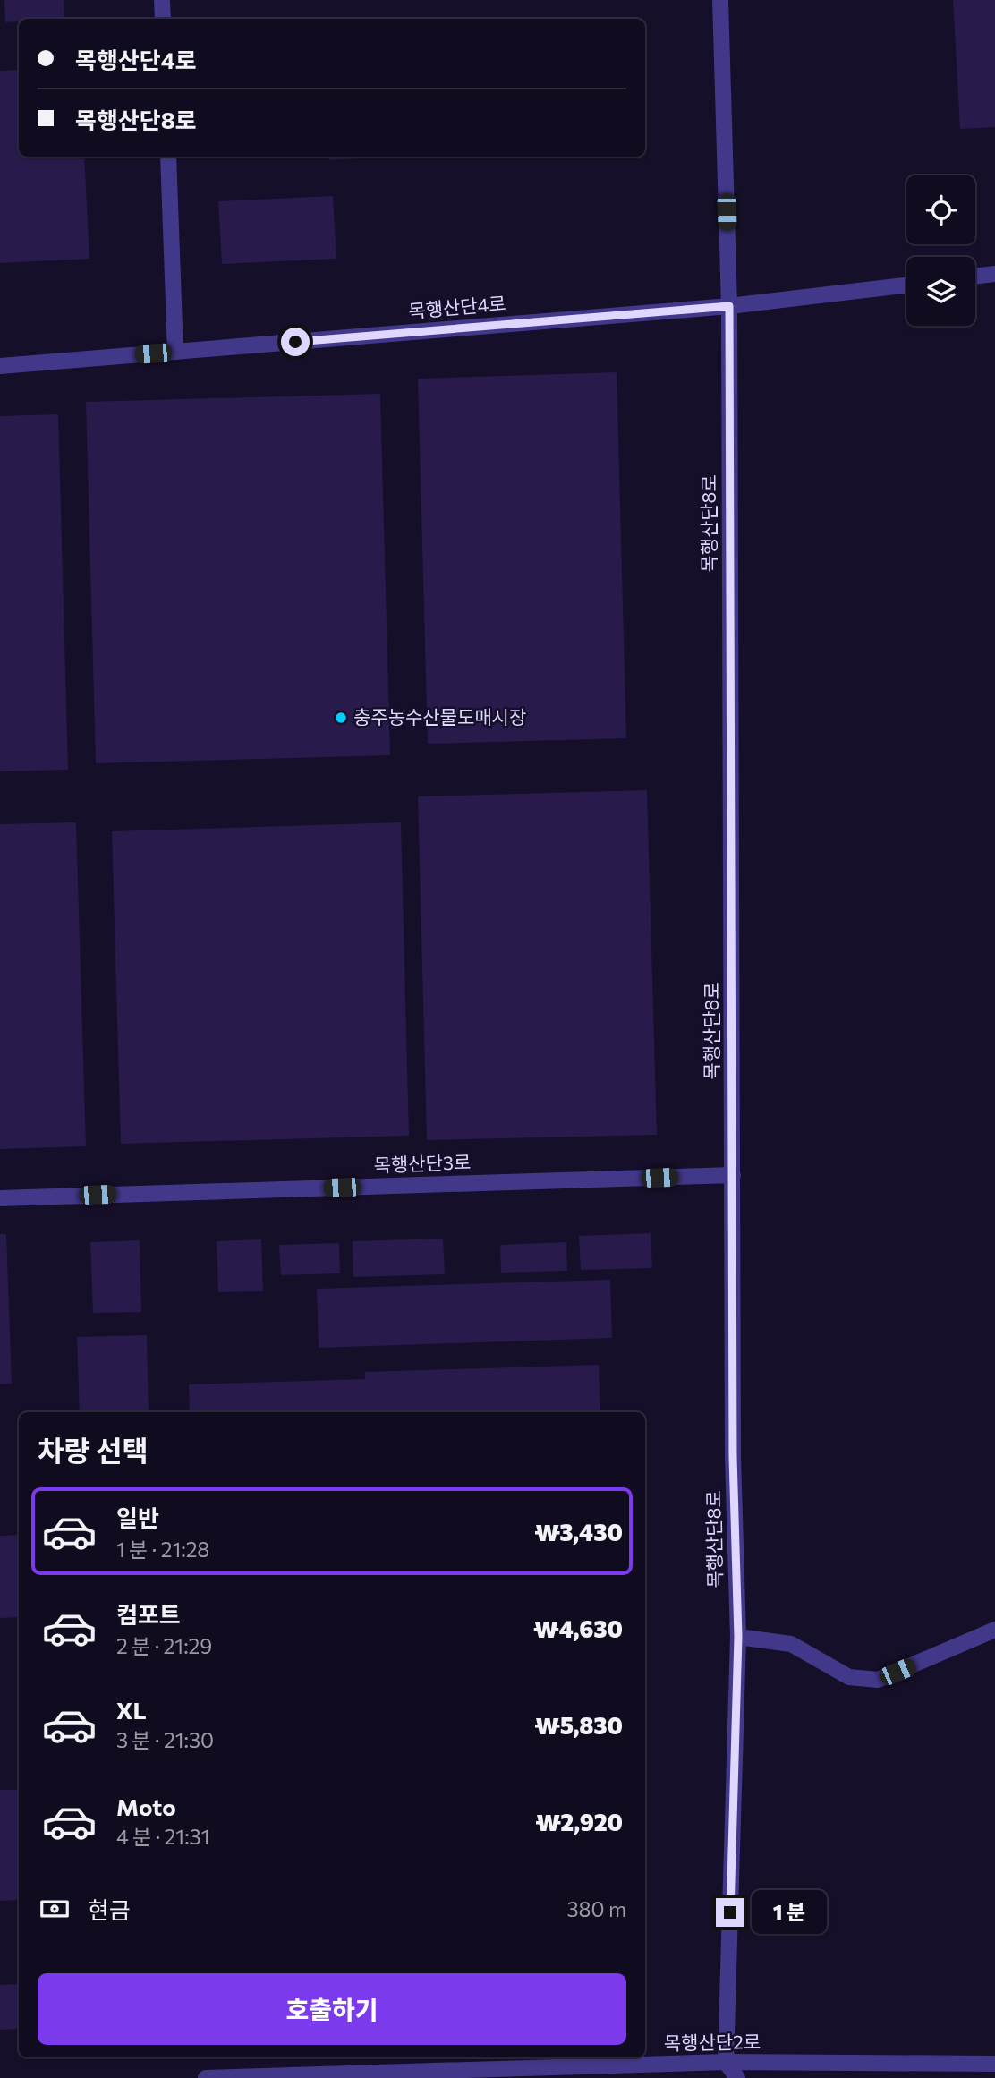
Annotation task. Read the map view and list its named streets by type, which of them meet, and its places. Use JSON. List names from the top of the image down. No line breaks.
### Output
{"streets":{"street":["목행산단4로","목행산단8로","목행산단3로","목행산단2로"]},"crossings":[["목행산단4로","목행산단8로"],["목행산단8로","목행산단3로"],["목행산단8로","목행산단2로"]],"places":["충주농수산물도매시장"],"page":{"banner":["목행산단4로","목행산단8로"],"heading":"차량 선택","list":[{"name":"일반","note":"1 분 · 21:28","value":"₩3,430"},{"name":"컴포트","note":"2 분 · 21:29","value":"₩4,630"},{"name":"XL","note":"3 분 · 21:30","value":"₩5,830"},{"name":"Moto","note":"4 분 · 21:31","value":"₩2,920"}],"pay":["현금","380 m"],"bubble":"1 분","buttons":"호출하기"}}
